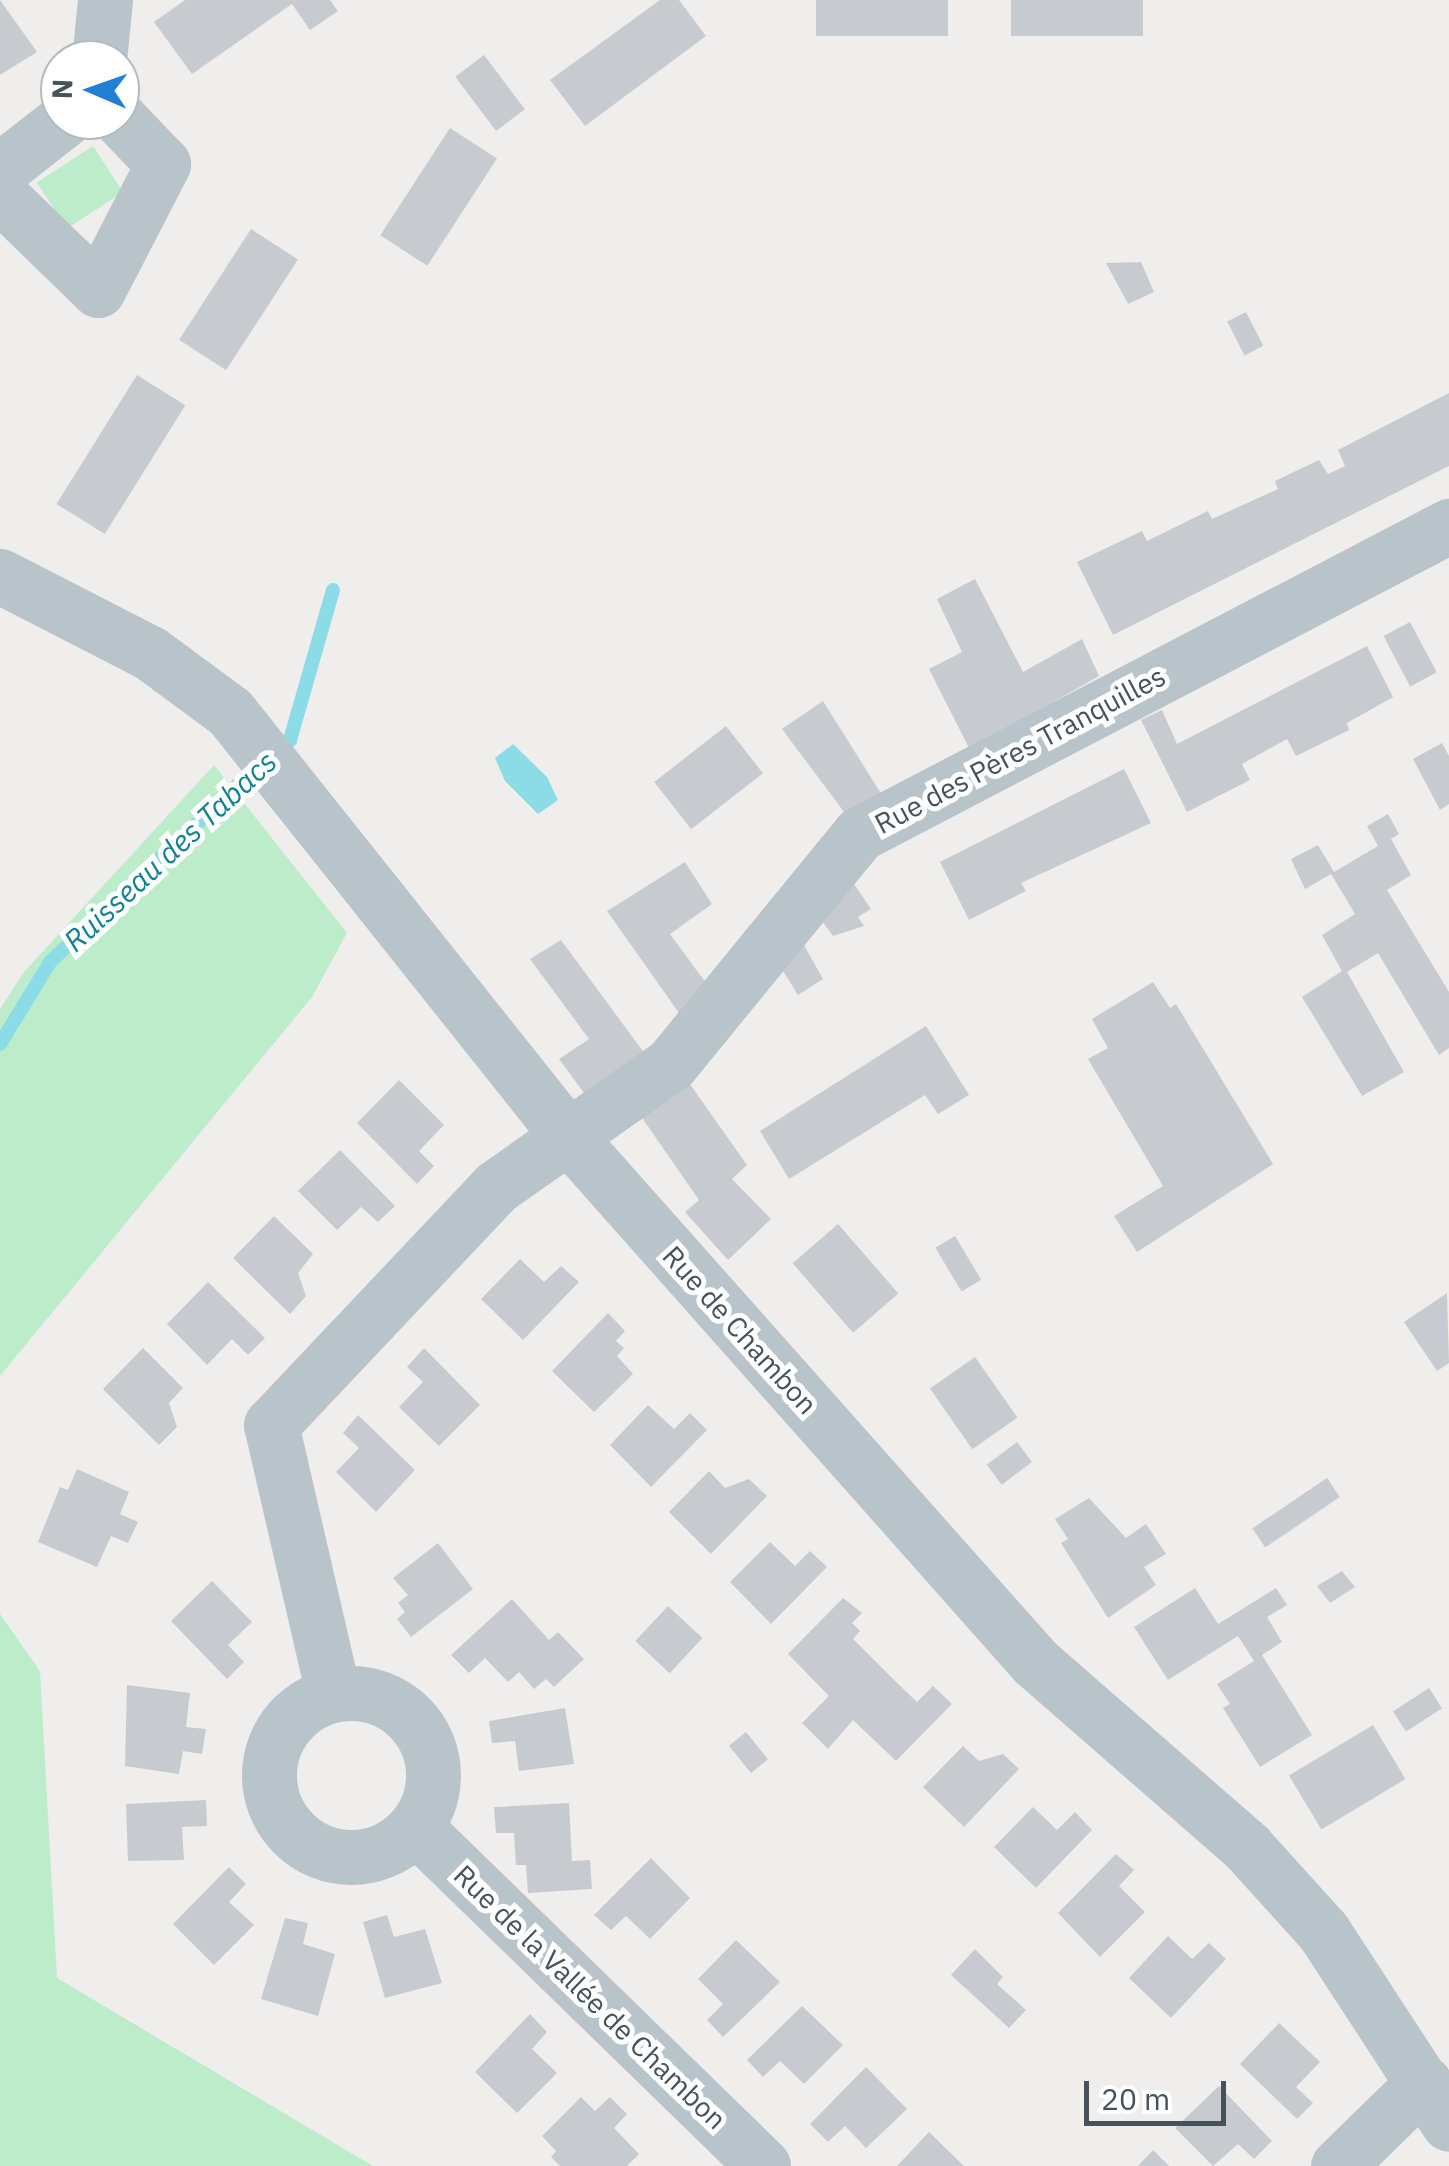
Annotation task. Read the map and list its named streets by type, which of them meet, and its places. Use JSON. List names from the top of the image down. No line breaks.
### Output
{"streets":{"street":["Rue des Pères Tranquilles","Rue de Chambon","Rue de la Vallée de Chambon"]},"crossings":[["Rue des Pères Tranquilles","Rue de Chambon"]],"water":["Ruisseau des Tabacs"],"scale_bar":"20 m","north":"left"}
